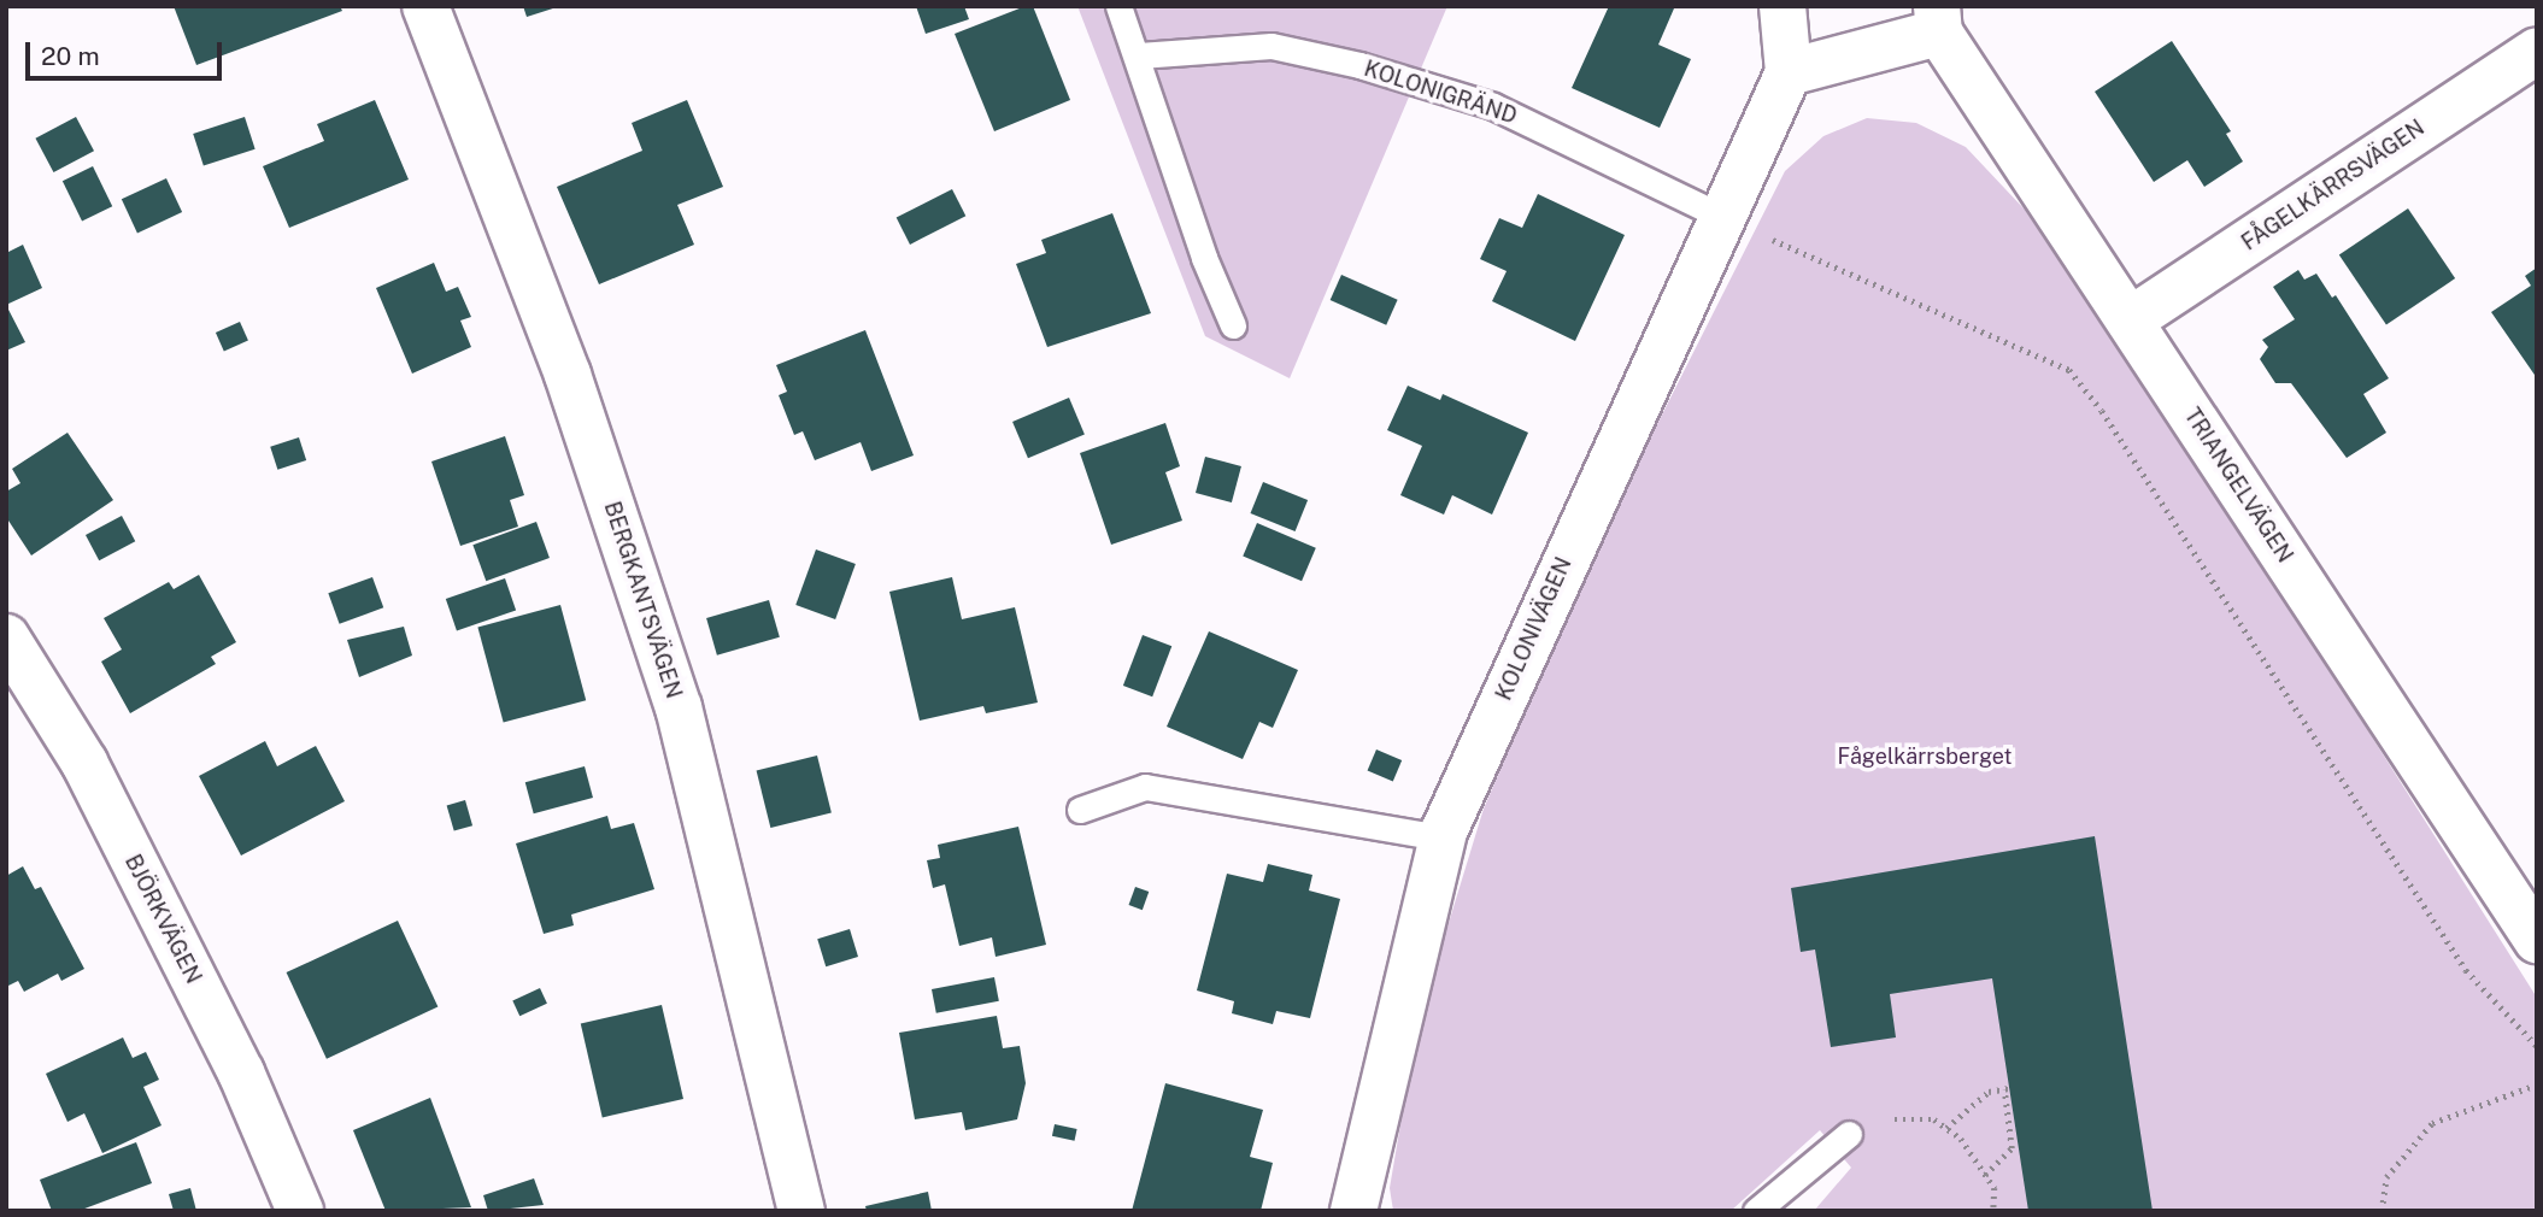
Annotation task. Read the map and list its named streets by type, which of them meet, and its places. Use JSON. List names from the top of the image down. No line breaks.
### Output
{"streets":{"street":["FÅGELKÄRRSVÄGEN","TRIANGELVÄGEN","BERGKANTSVÄGEN","KOLONIVÄGEN","BJÖRKVÄGEN"],"lane":["KOLONIGRÄND"]},"crossings":[["KOLONIGRÄND","KOLONIVÄGEN"],["FÅGELKÄRRSVÄGEN","TRIANGELVÄGEN"]],"parks":["Fågelkärrsberget"],"scale_bar":"20 m"}
